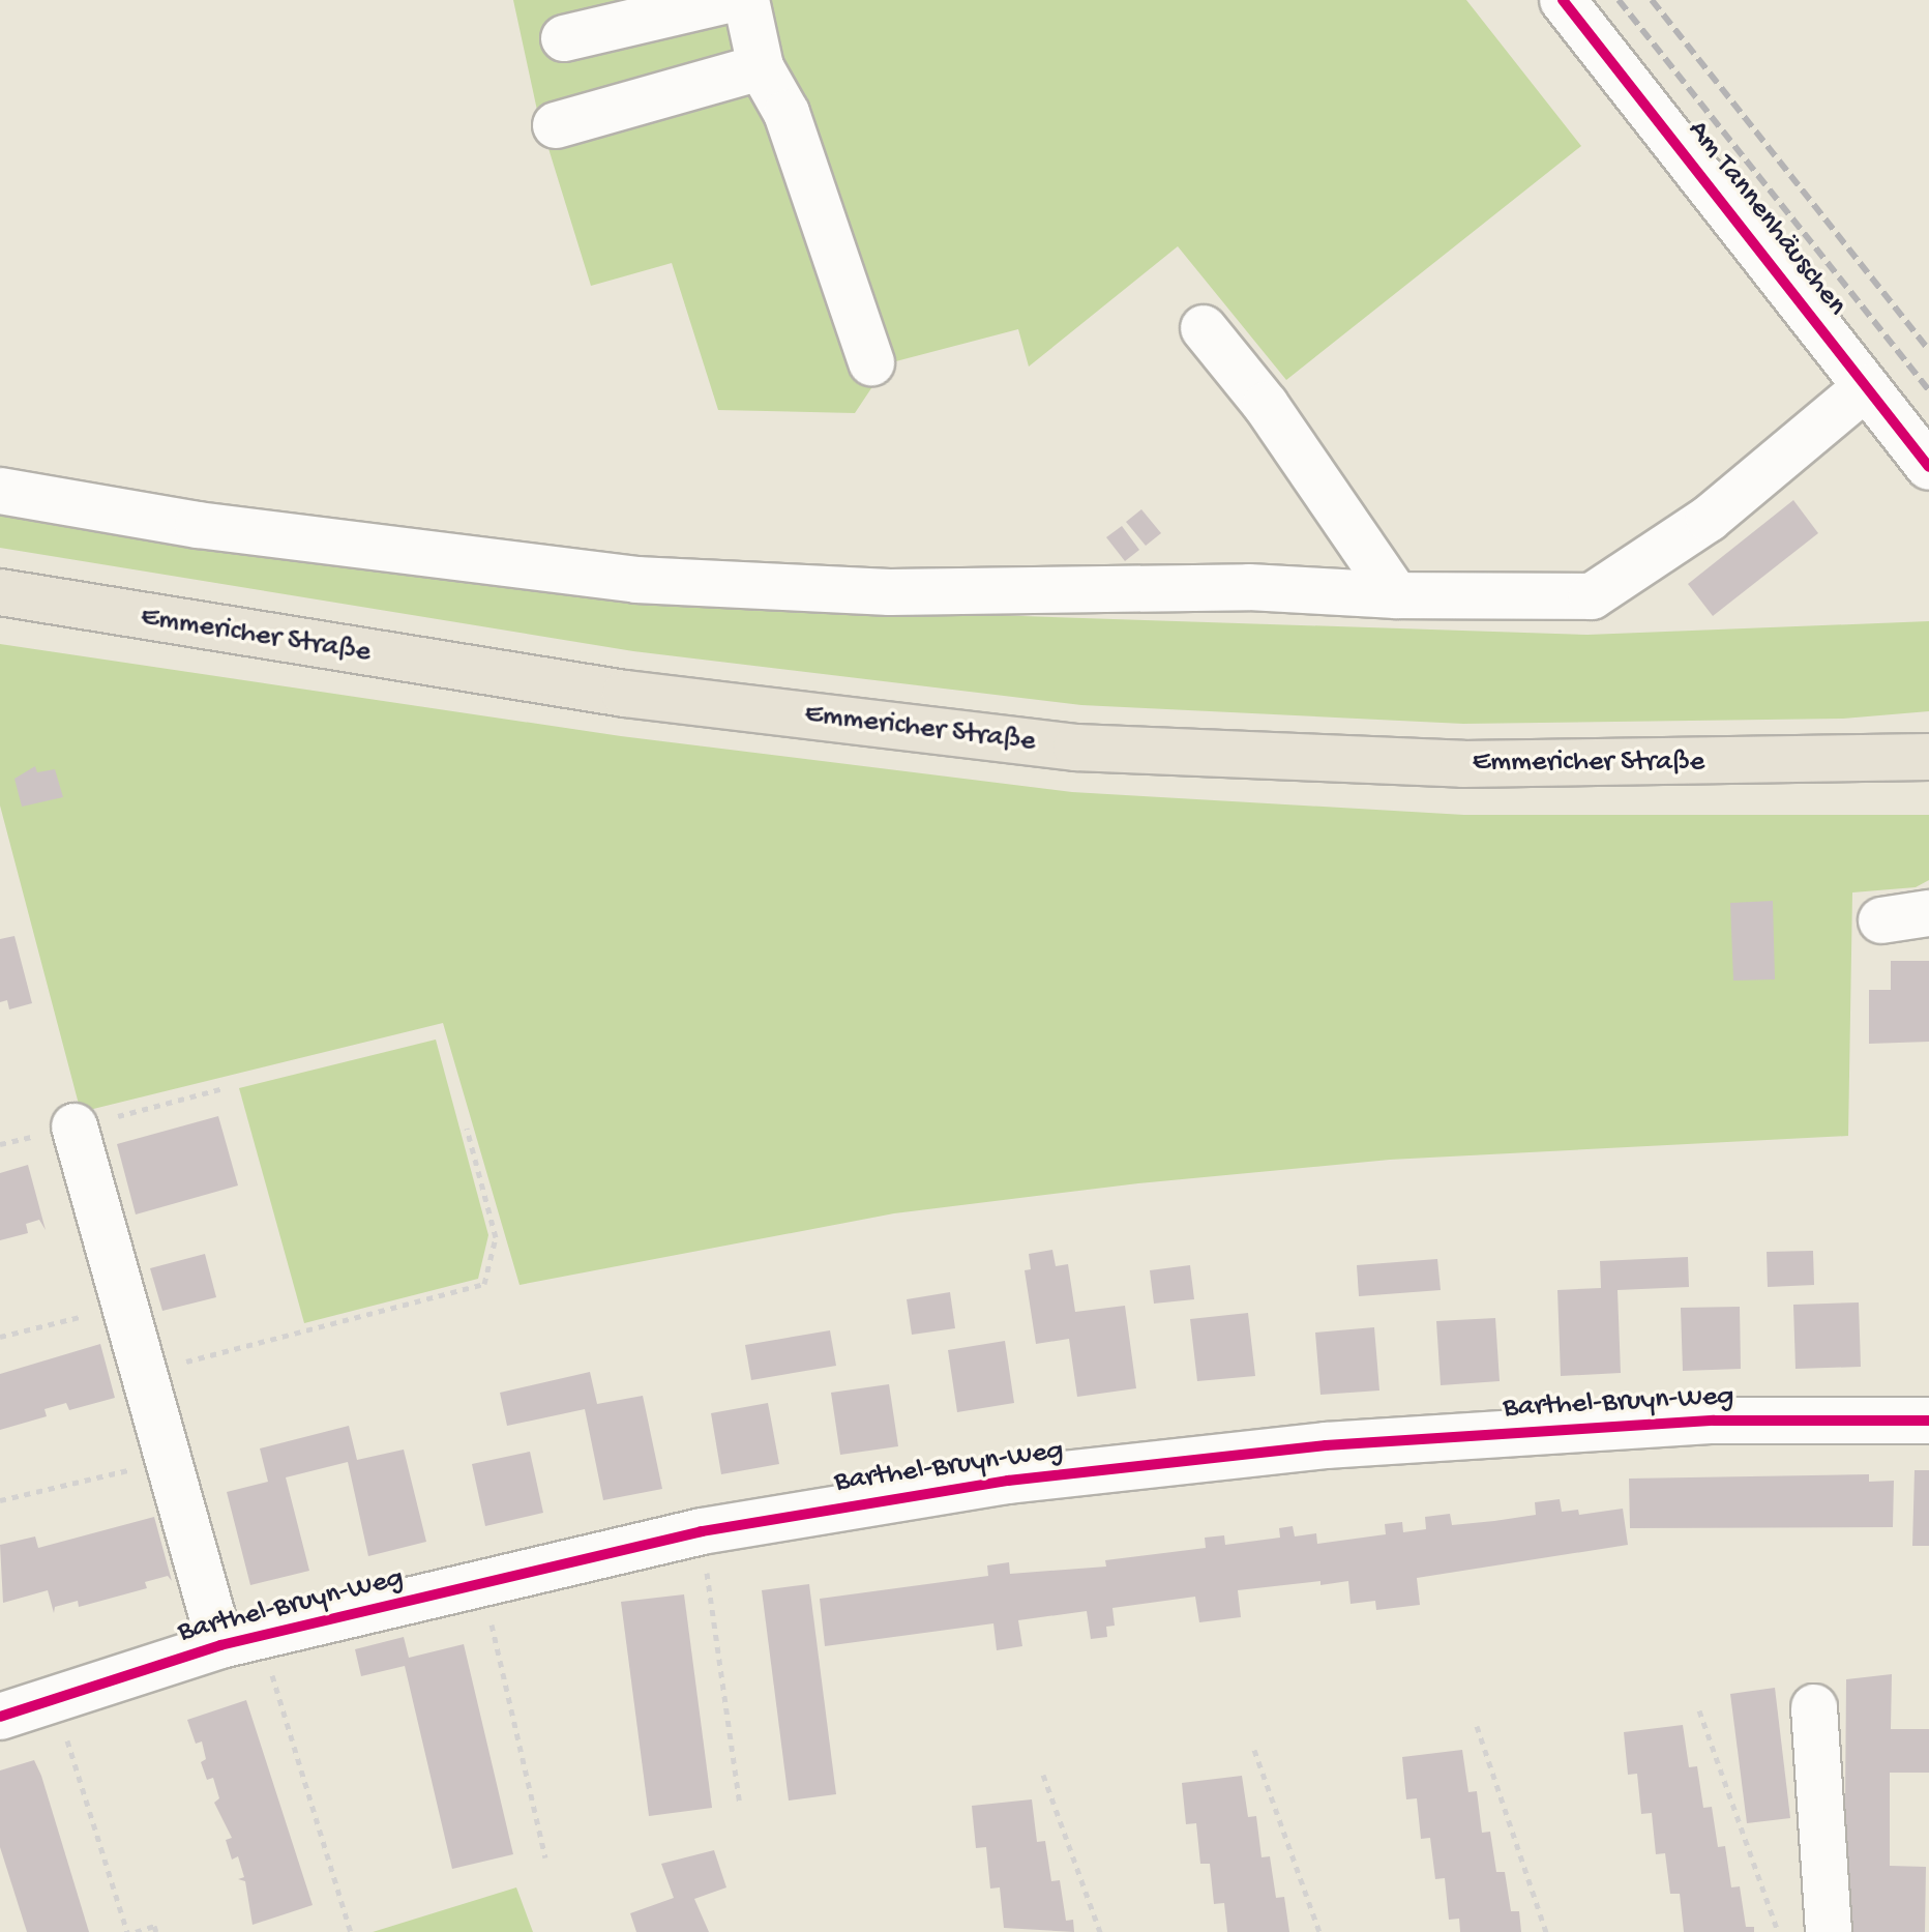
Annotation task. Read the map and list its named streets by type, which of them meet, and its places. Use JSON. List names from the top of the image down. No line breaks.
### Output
{"streets":{"main road":["Emmericher Straße"],"street":["Am Tannenhäuschen","Barthel-Bruyn-Weg"]}}
